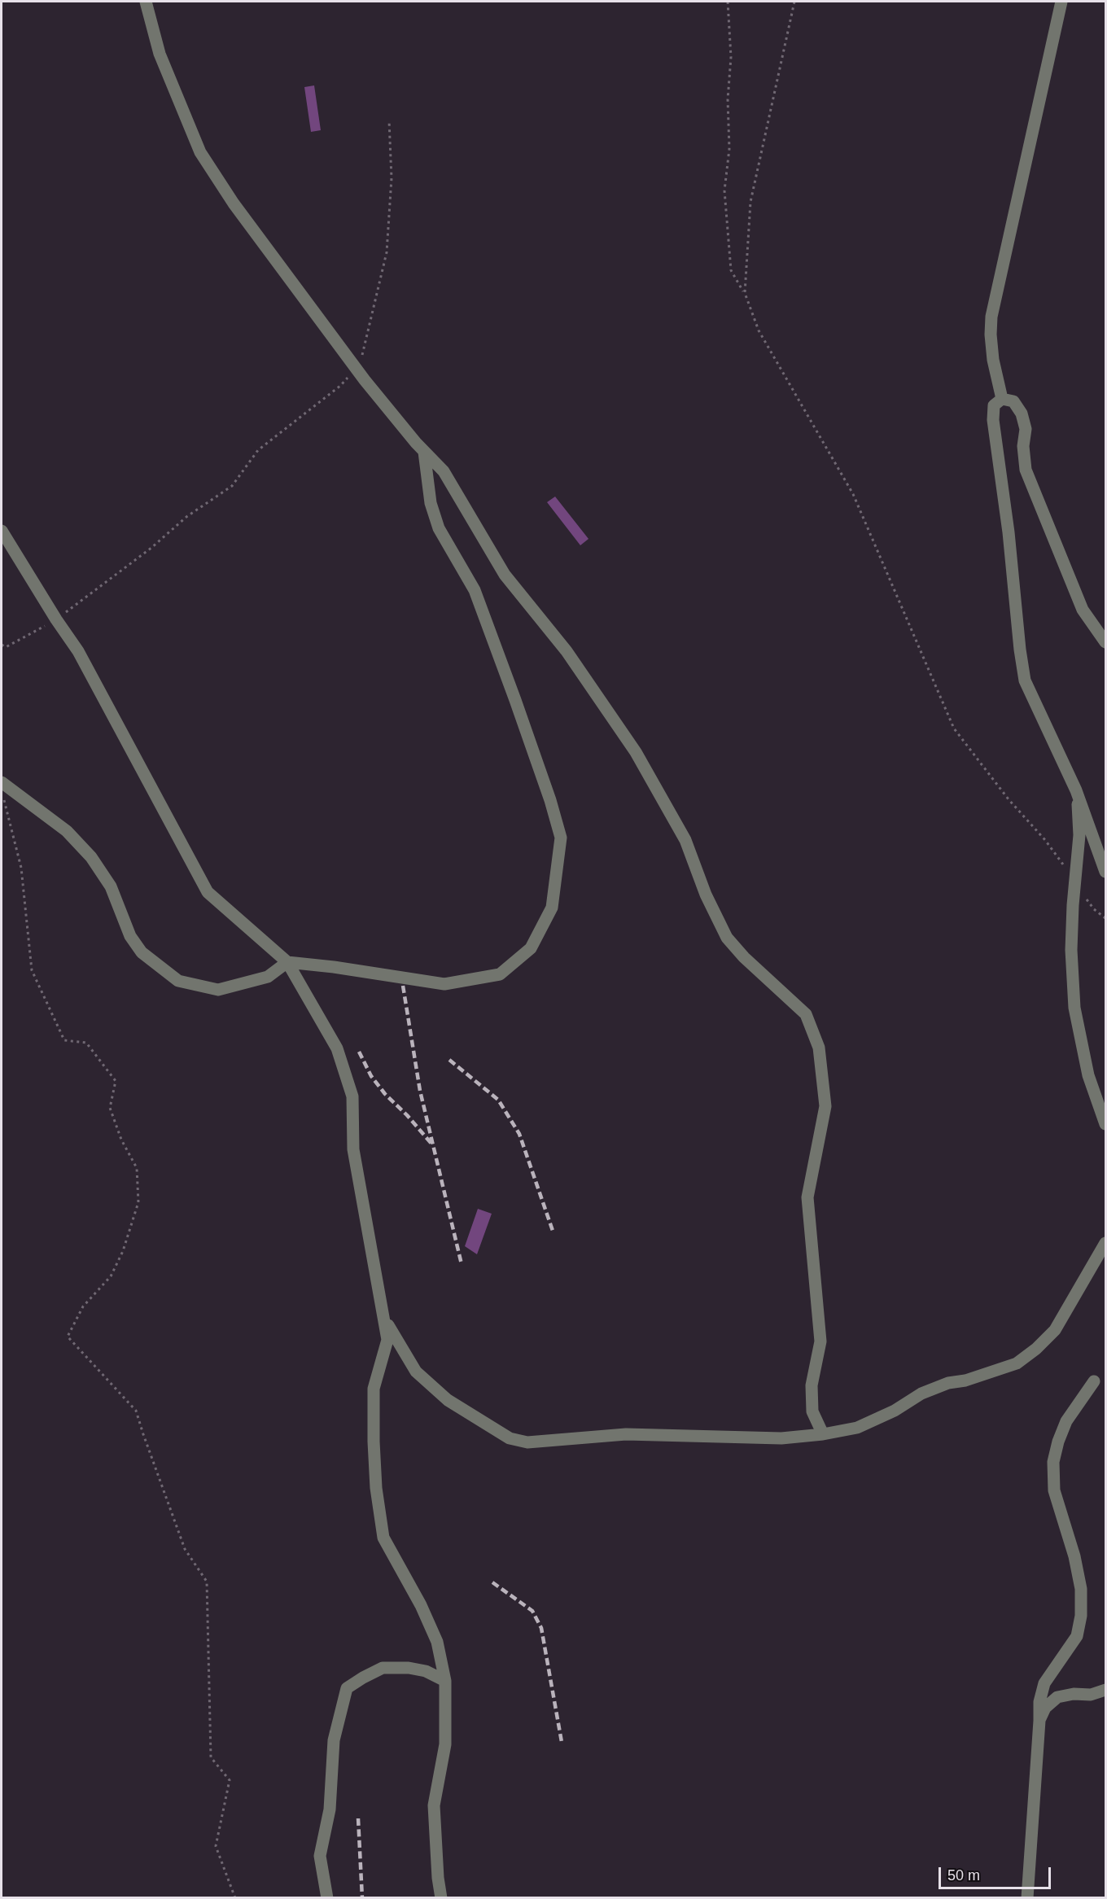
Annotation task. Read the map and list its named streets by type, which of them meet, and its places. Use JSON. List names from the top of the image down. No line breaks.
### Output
{"scale_bar":"50 m"}
